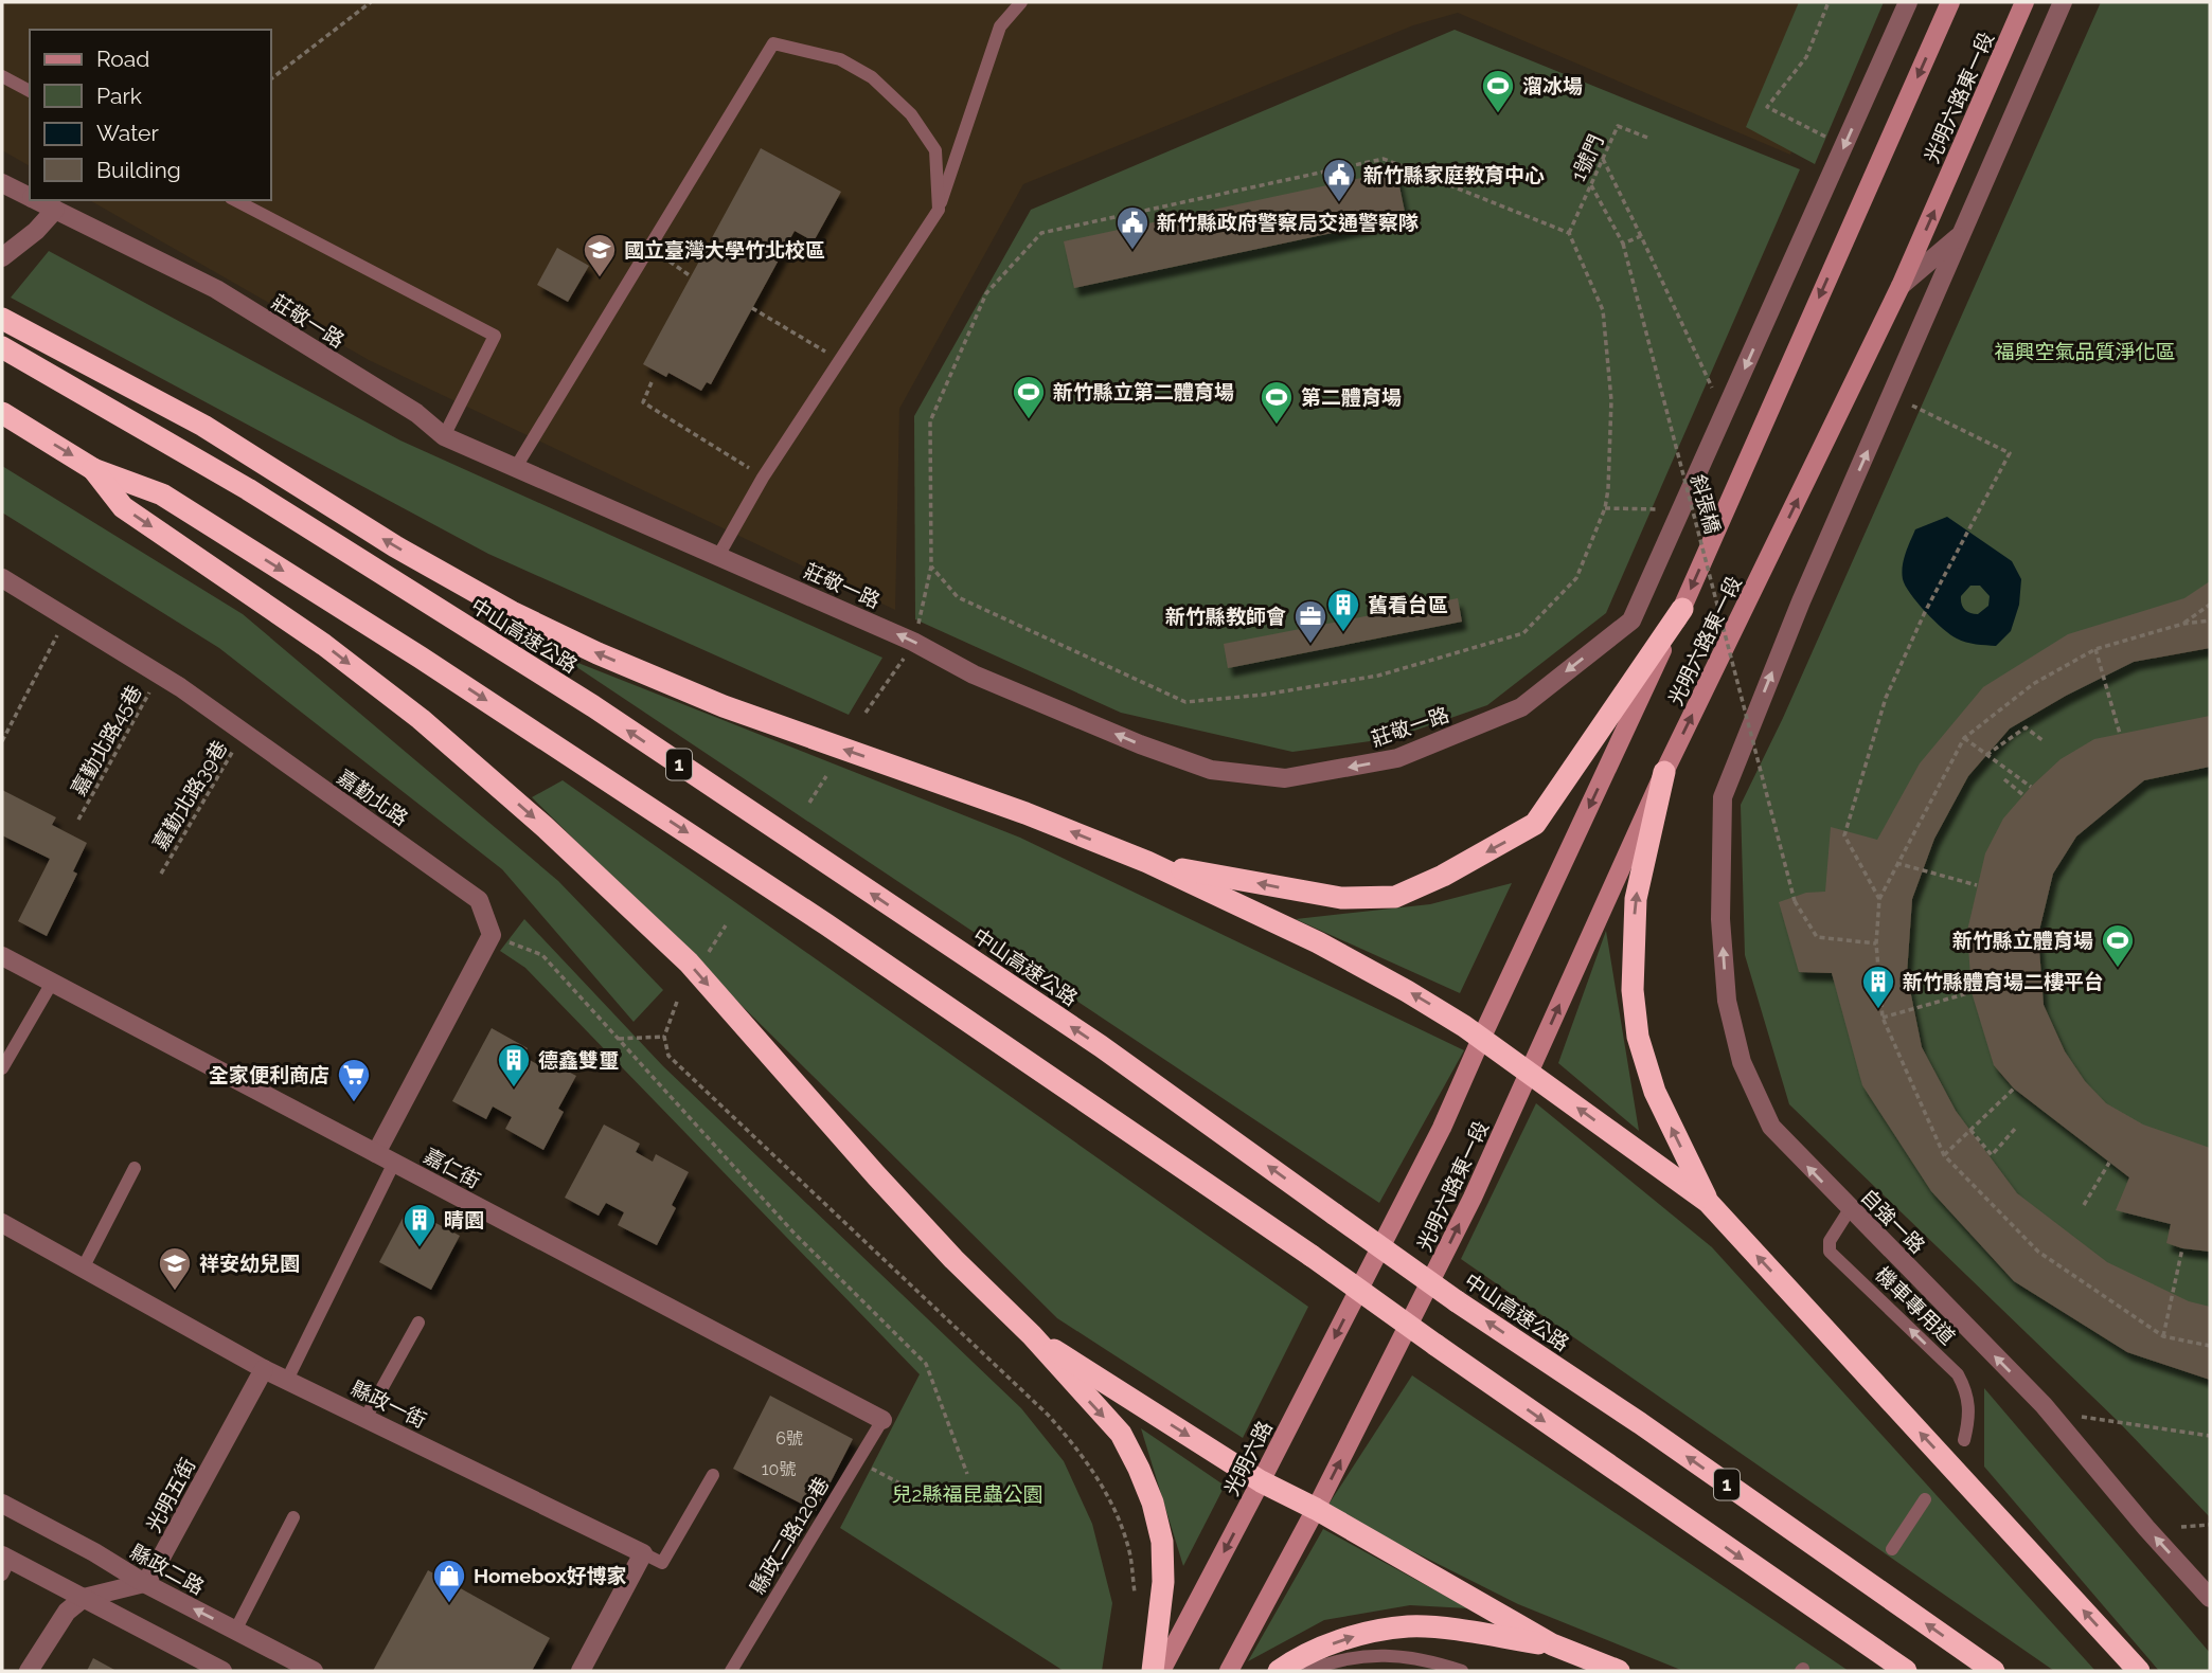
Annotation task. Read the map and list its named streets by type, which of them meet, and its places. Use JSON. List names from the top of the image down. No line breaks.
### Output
{"streets":{"highway":["中山高速公路","1"],"main road":["光明六路東一段","光明六路"],"street":["莊敬一路","嘉勤北路","嘉仁街","自強一路","縣政一街","光明五街","縣政二路"],"lane":["機車專用道","縣政二路120巷"],"path":["1號門","斜張橋","嘉勤北路45巷","嘉勤北路39巷"]},"crossings":[["光明六路東一段","光明六路"],["1號門","斜張橋"],["嘉勤北路45巷","嘉勤北路"],["嘉勤北路39巷","嘉勤北路"],["嘉仁街","縣政二路120巷"],["自強一路","機車專用道"],["縣政一街","光明五街"],["光明五街","縣政二路"]],"one_way":["自強一路","機車專用道"],"parks":["福興空氣品質淨化區","兒2縣福昆蟲公園"],"places":{"sports":["溜冰場","新竹縣立第二體育場","第二體育場","新竹縣立體育場"],"public building":["新竹縣家庭教育中心","新竹縣政府警察局交通警察隊"],"school or university":["國立臺灣大學竹北校區","祥安幼兒園"],"building":["舊看台區","新竹縣體育場二樓平台","德鑫雙璽","晴園"],"office":["新竹縣教師會"],"supermarket":["全家便利商店"],"shop":["Homebox好博家"]},"house_numbers":["6號","10號"],"legend":["Road","Park","Water","Building"]}
